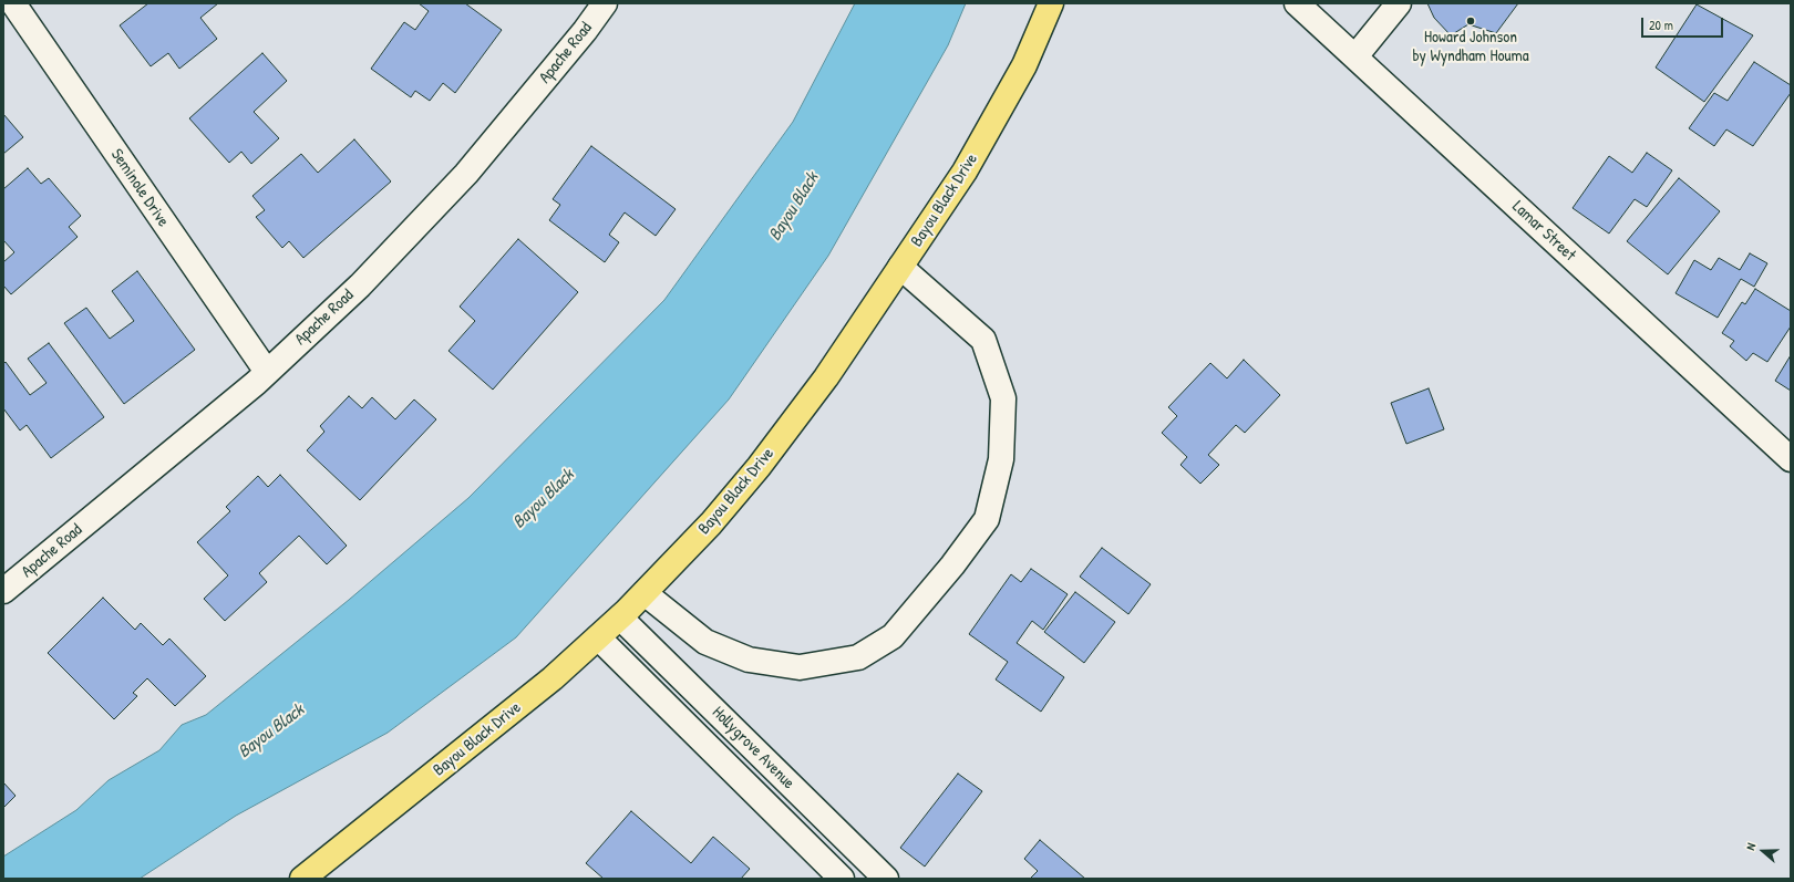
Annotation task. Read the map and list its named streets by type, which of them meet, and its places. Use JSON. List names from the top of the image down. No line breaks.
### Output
{"streets":{"main road":["Bayou Black Drive"],"street":["Apache Road","Seminole Drive","Lamar Street","Hollygrove Avenue"]},"crossings":[["Apache Road","Seminole Drive"],["Bayou Black Drive","Hollygrove Avenue"]],"water":["Bayou Black"],"places":["Howard Johnson by Wyndham Houma"],"scale_bar":"20 m","north":"left"}
